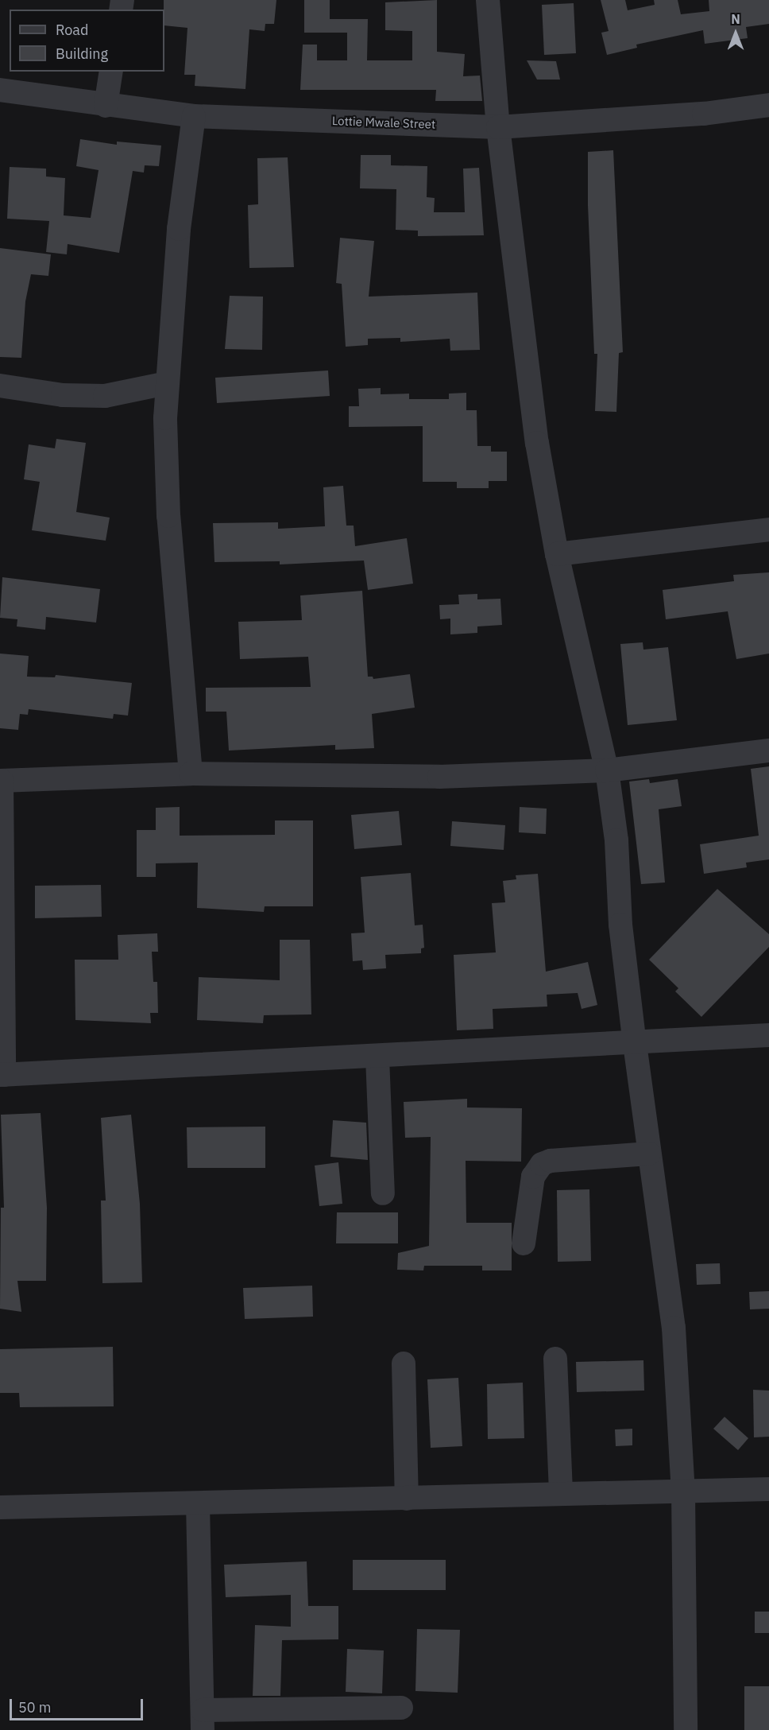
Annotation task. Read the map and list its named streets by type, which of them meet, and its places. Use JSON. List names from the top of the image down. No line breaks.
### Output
{"streets":{"street":["Lottie Mwale Street"]},"legend":["Road","Building"],"scale_bar":"50 m","north":"top"}
